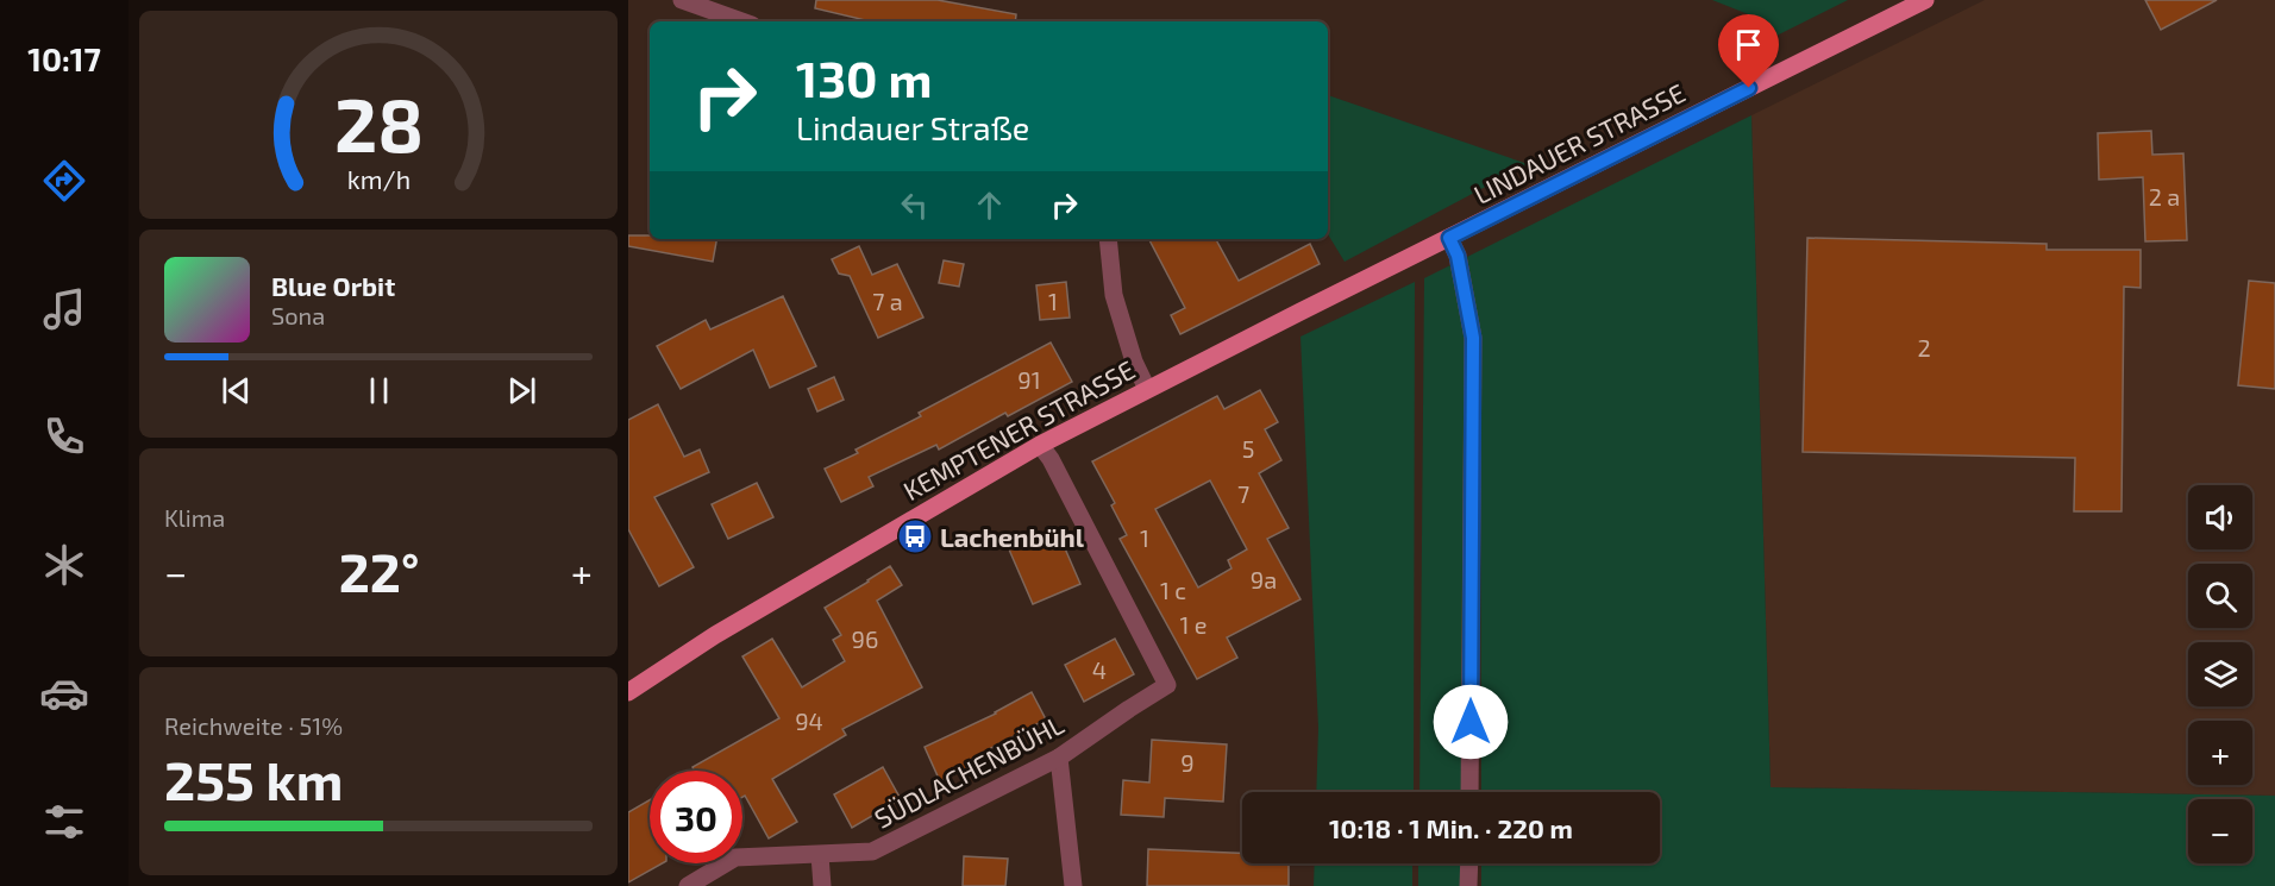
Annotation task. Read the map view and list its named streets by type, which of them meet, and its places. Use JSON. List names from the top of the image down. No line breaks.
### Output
{"streets":{"main road":["LINDAUER STRASSE","KEMPTENER STRASSE"],"street":["SÜDLACHENBÜHL"]},"crossings":[["LINDAUER STRASSE","KEMPTENER STRASSE"],["KEMPTENER STRASSE","SÜDLACHENBÜHL"]],"places":{"bus stop":["Lachenbühl"]},"house_numbers":["2 a","7 a","1","2","91","5","7","1","9a","1 c","1 e","96","4","94","9"],"page":{"tabs":"10:17","turn":["130 m","Lindauer Straße"],"song":["Blue Orbit","Sona"],"tile":["Klima",["Reichweite · 51%","255 km"]],"map_buttons":["+","−"],"heat":["−","22°","+"],"limit":"30","trip":"10:18 · 1 Min. · 220 m","gauge":["28","km/h"]}}
